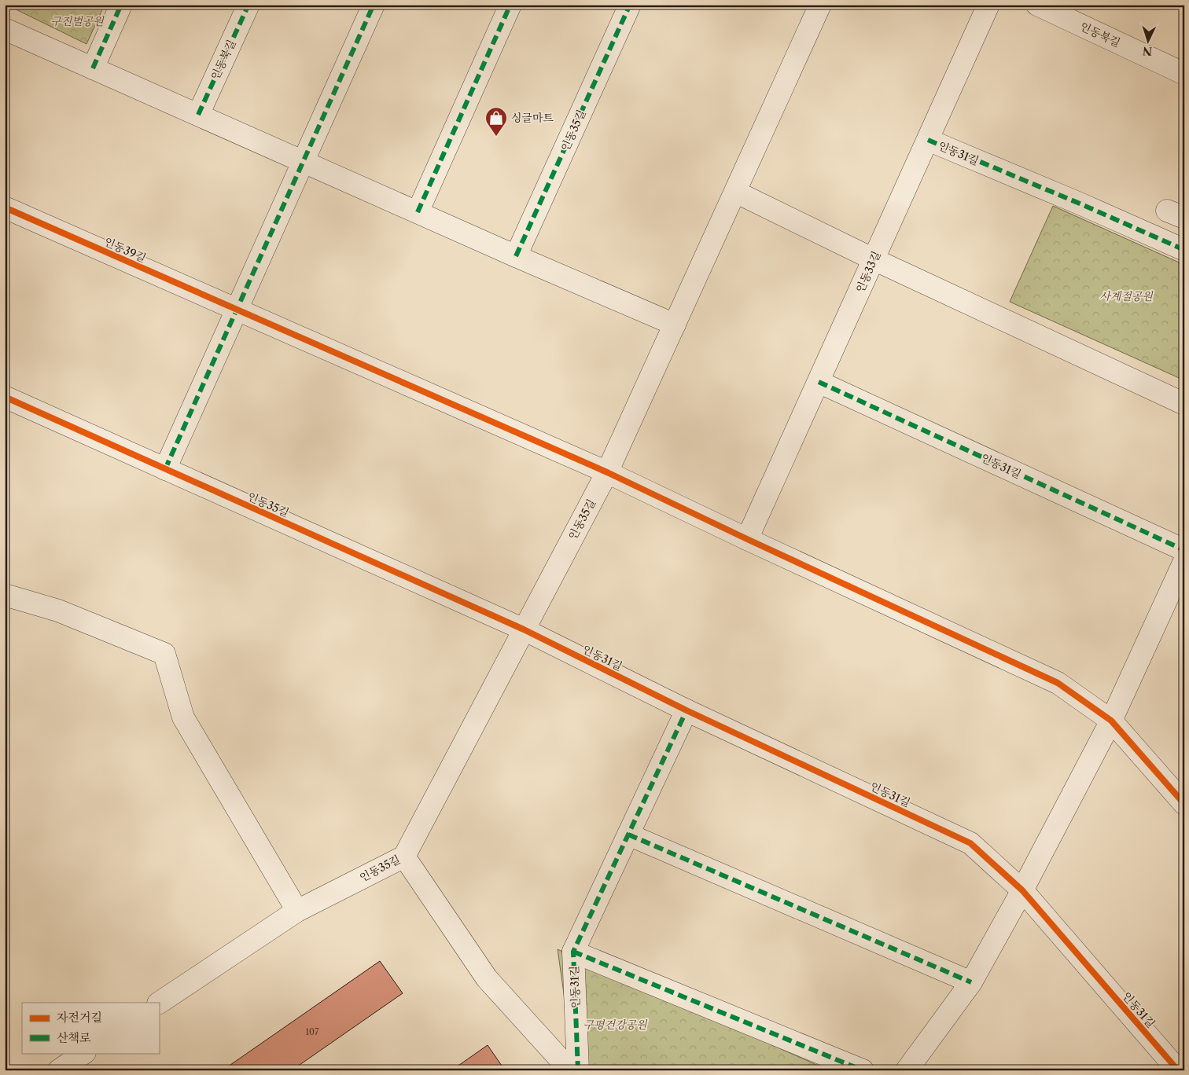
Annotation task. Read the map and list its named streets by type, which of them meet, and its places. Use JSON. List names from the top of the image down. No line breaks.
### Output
{"streets":{"street":["인동북길","인동35길","인동31길","인동39길","인동33길"]},"crossings":[["인동35길","인동31길"],["인동31길","인동33길"]],"parks":["구진벌공원","사계절공원","구평건강공원"],"places":{"shop":["싱글마트"]},"house_numbers":["107"],"legend":["자전거길","산책로"],"north":"bottom"}
